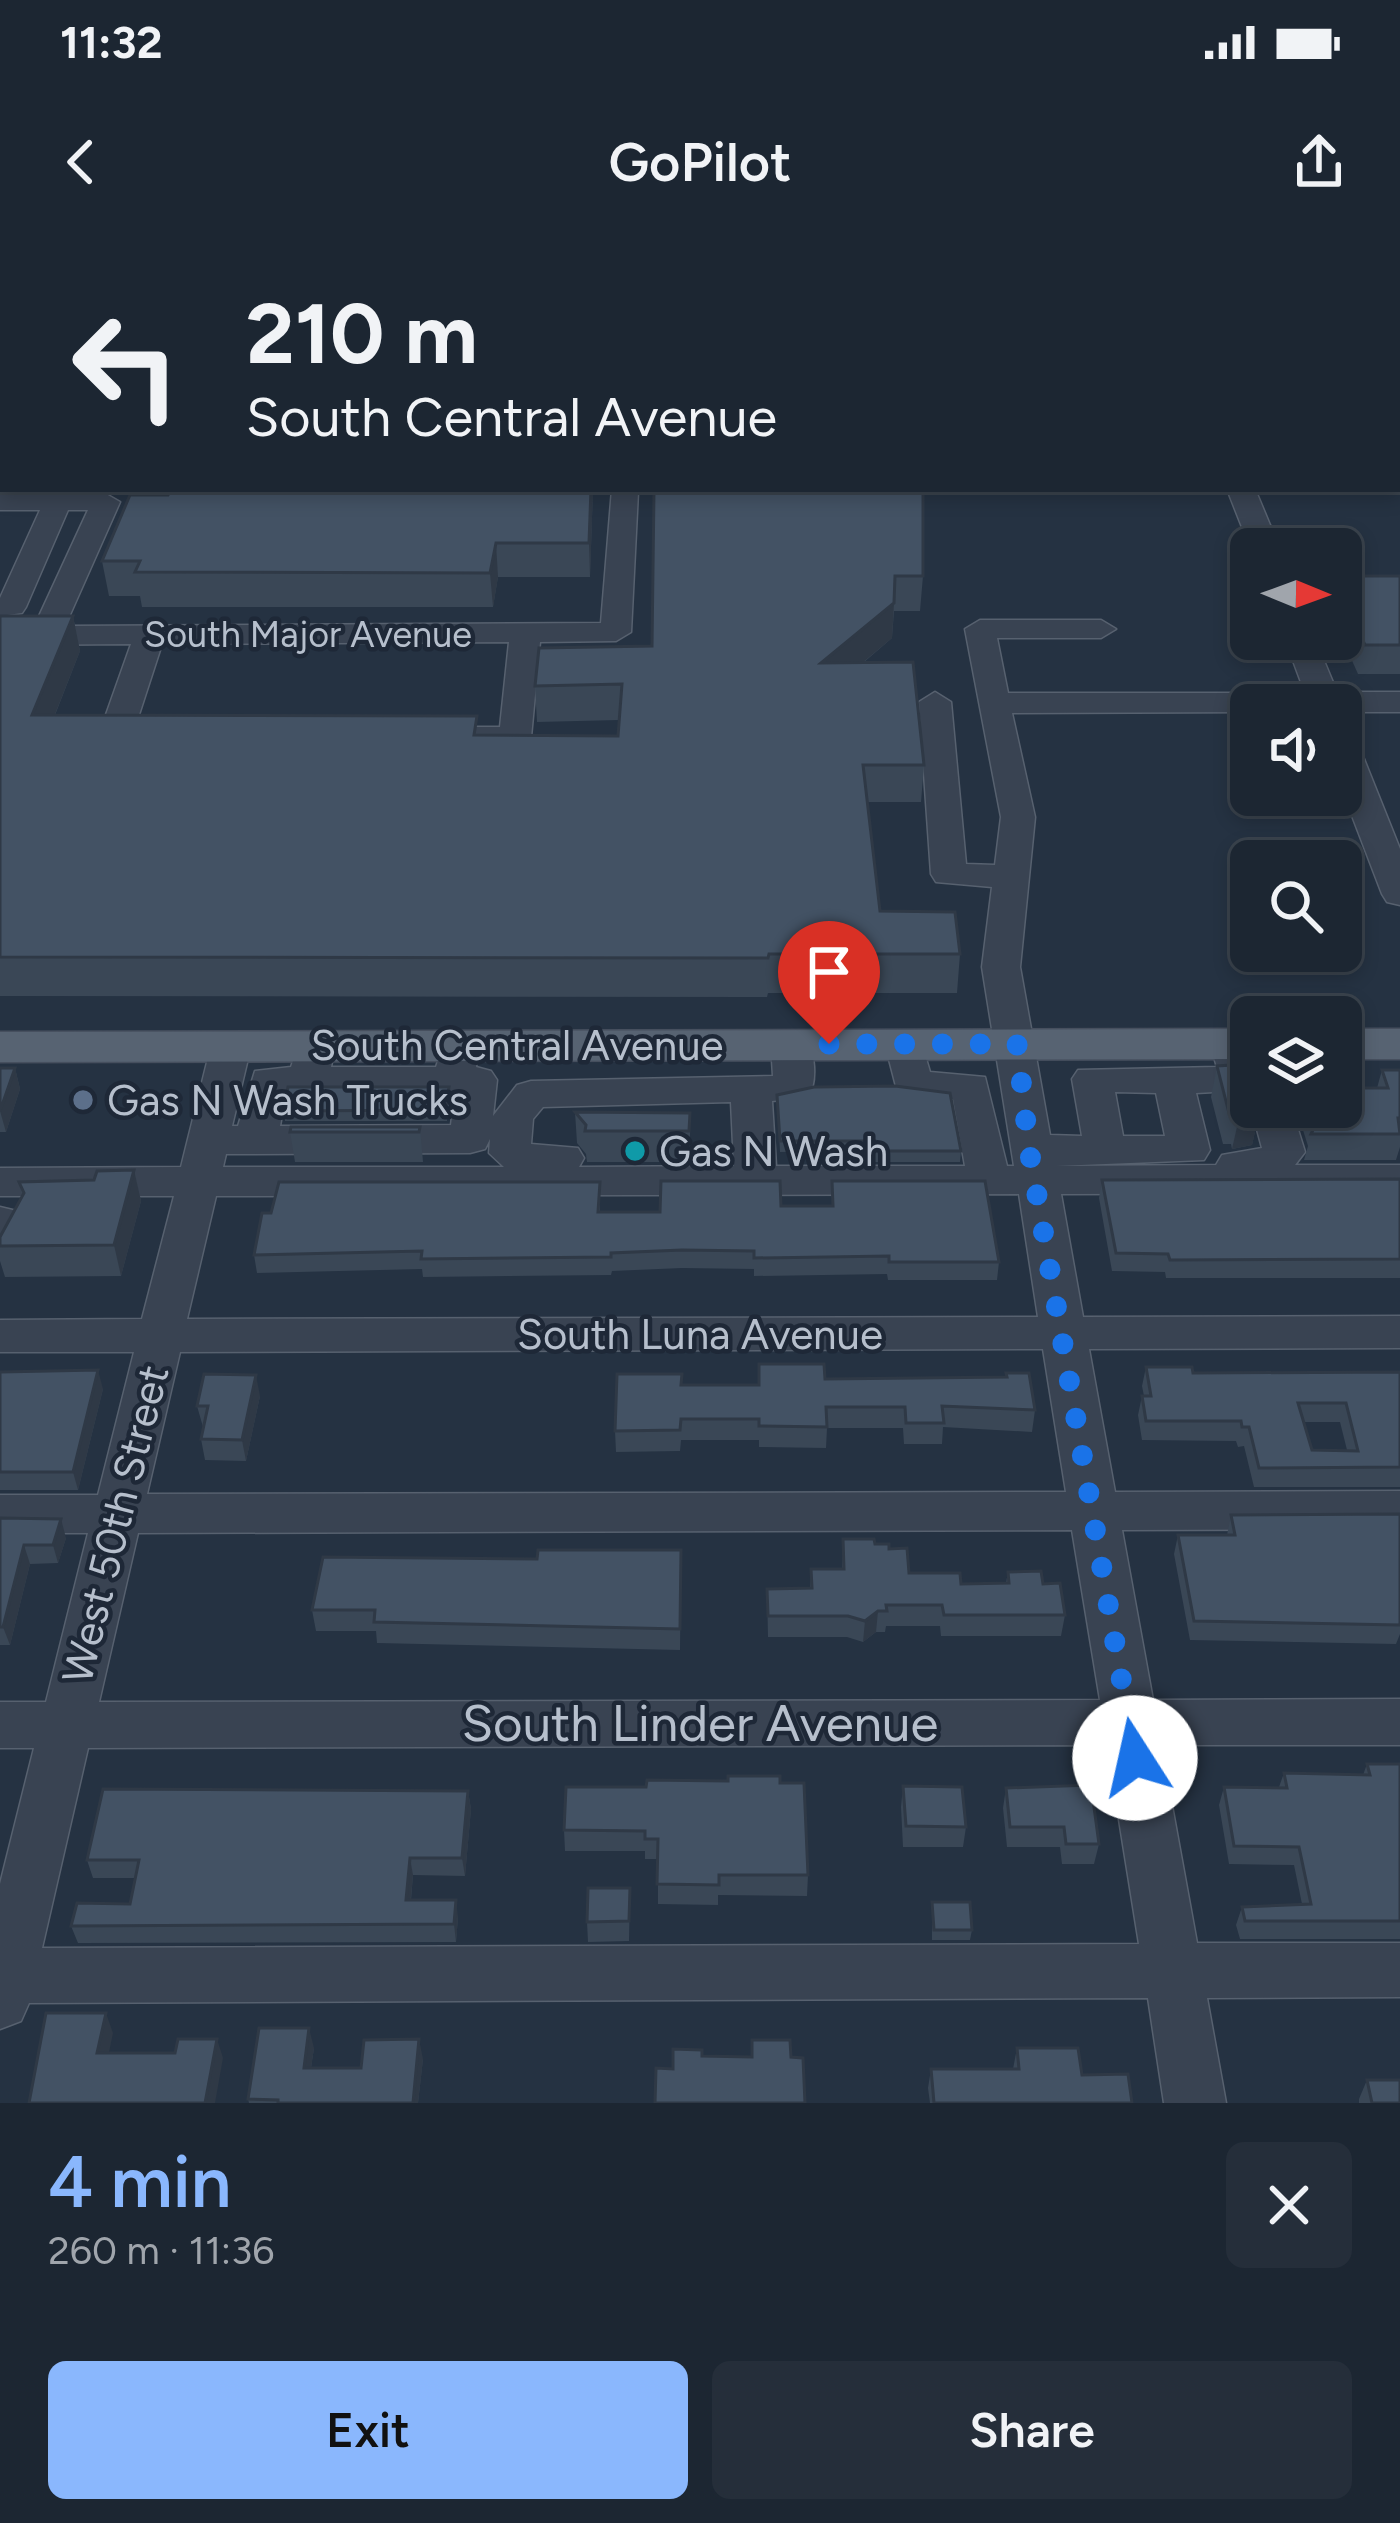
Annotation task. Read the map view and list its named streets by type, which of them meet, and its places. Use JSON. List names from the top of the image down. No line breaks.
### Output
{"streets":{"main road":["South Central Avenue"],"street":["South Major Avenue","South Luna Avenue","West 50th Street","South Linder Avenue"]},"crossings":[["South Central Avenue","West 50th Street"],["South Luna Avenue","West 50th Street"],["West 50th Street","South Linder Avenue"]],"places":["Gas N Wash Trucks","Gas N Wash"],"north":"right","page":{"status":"11:32","header":"GoPilot","turn":["210 m","South Central Avenue"],"heading":["4 min","260 m · 11:36"],"buttons":["Exit","Share"]}}
